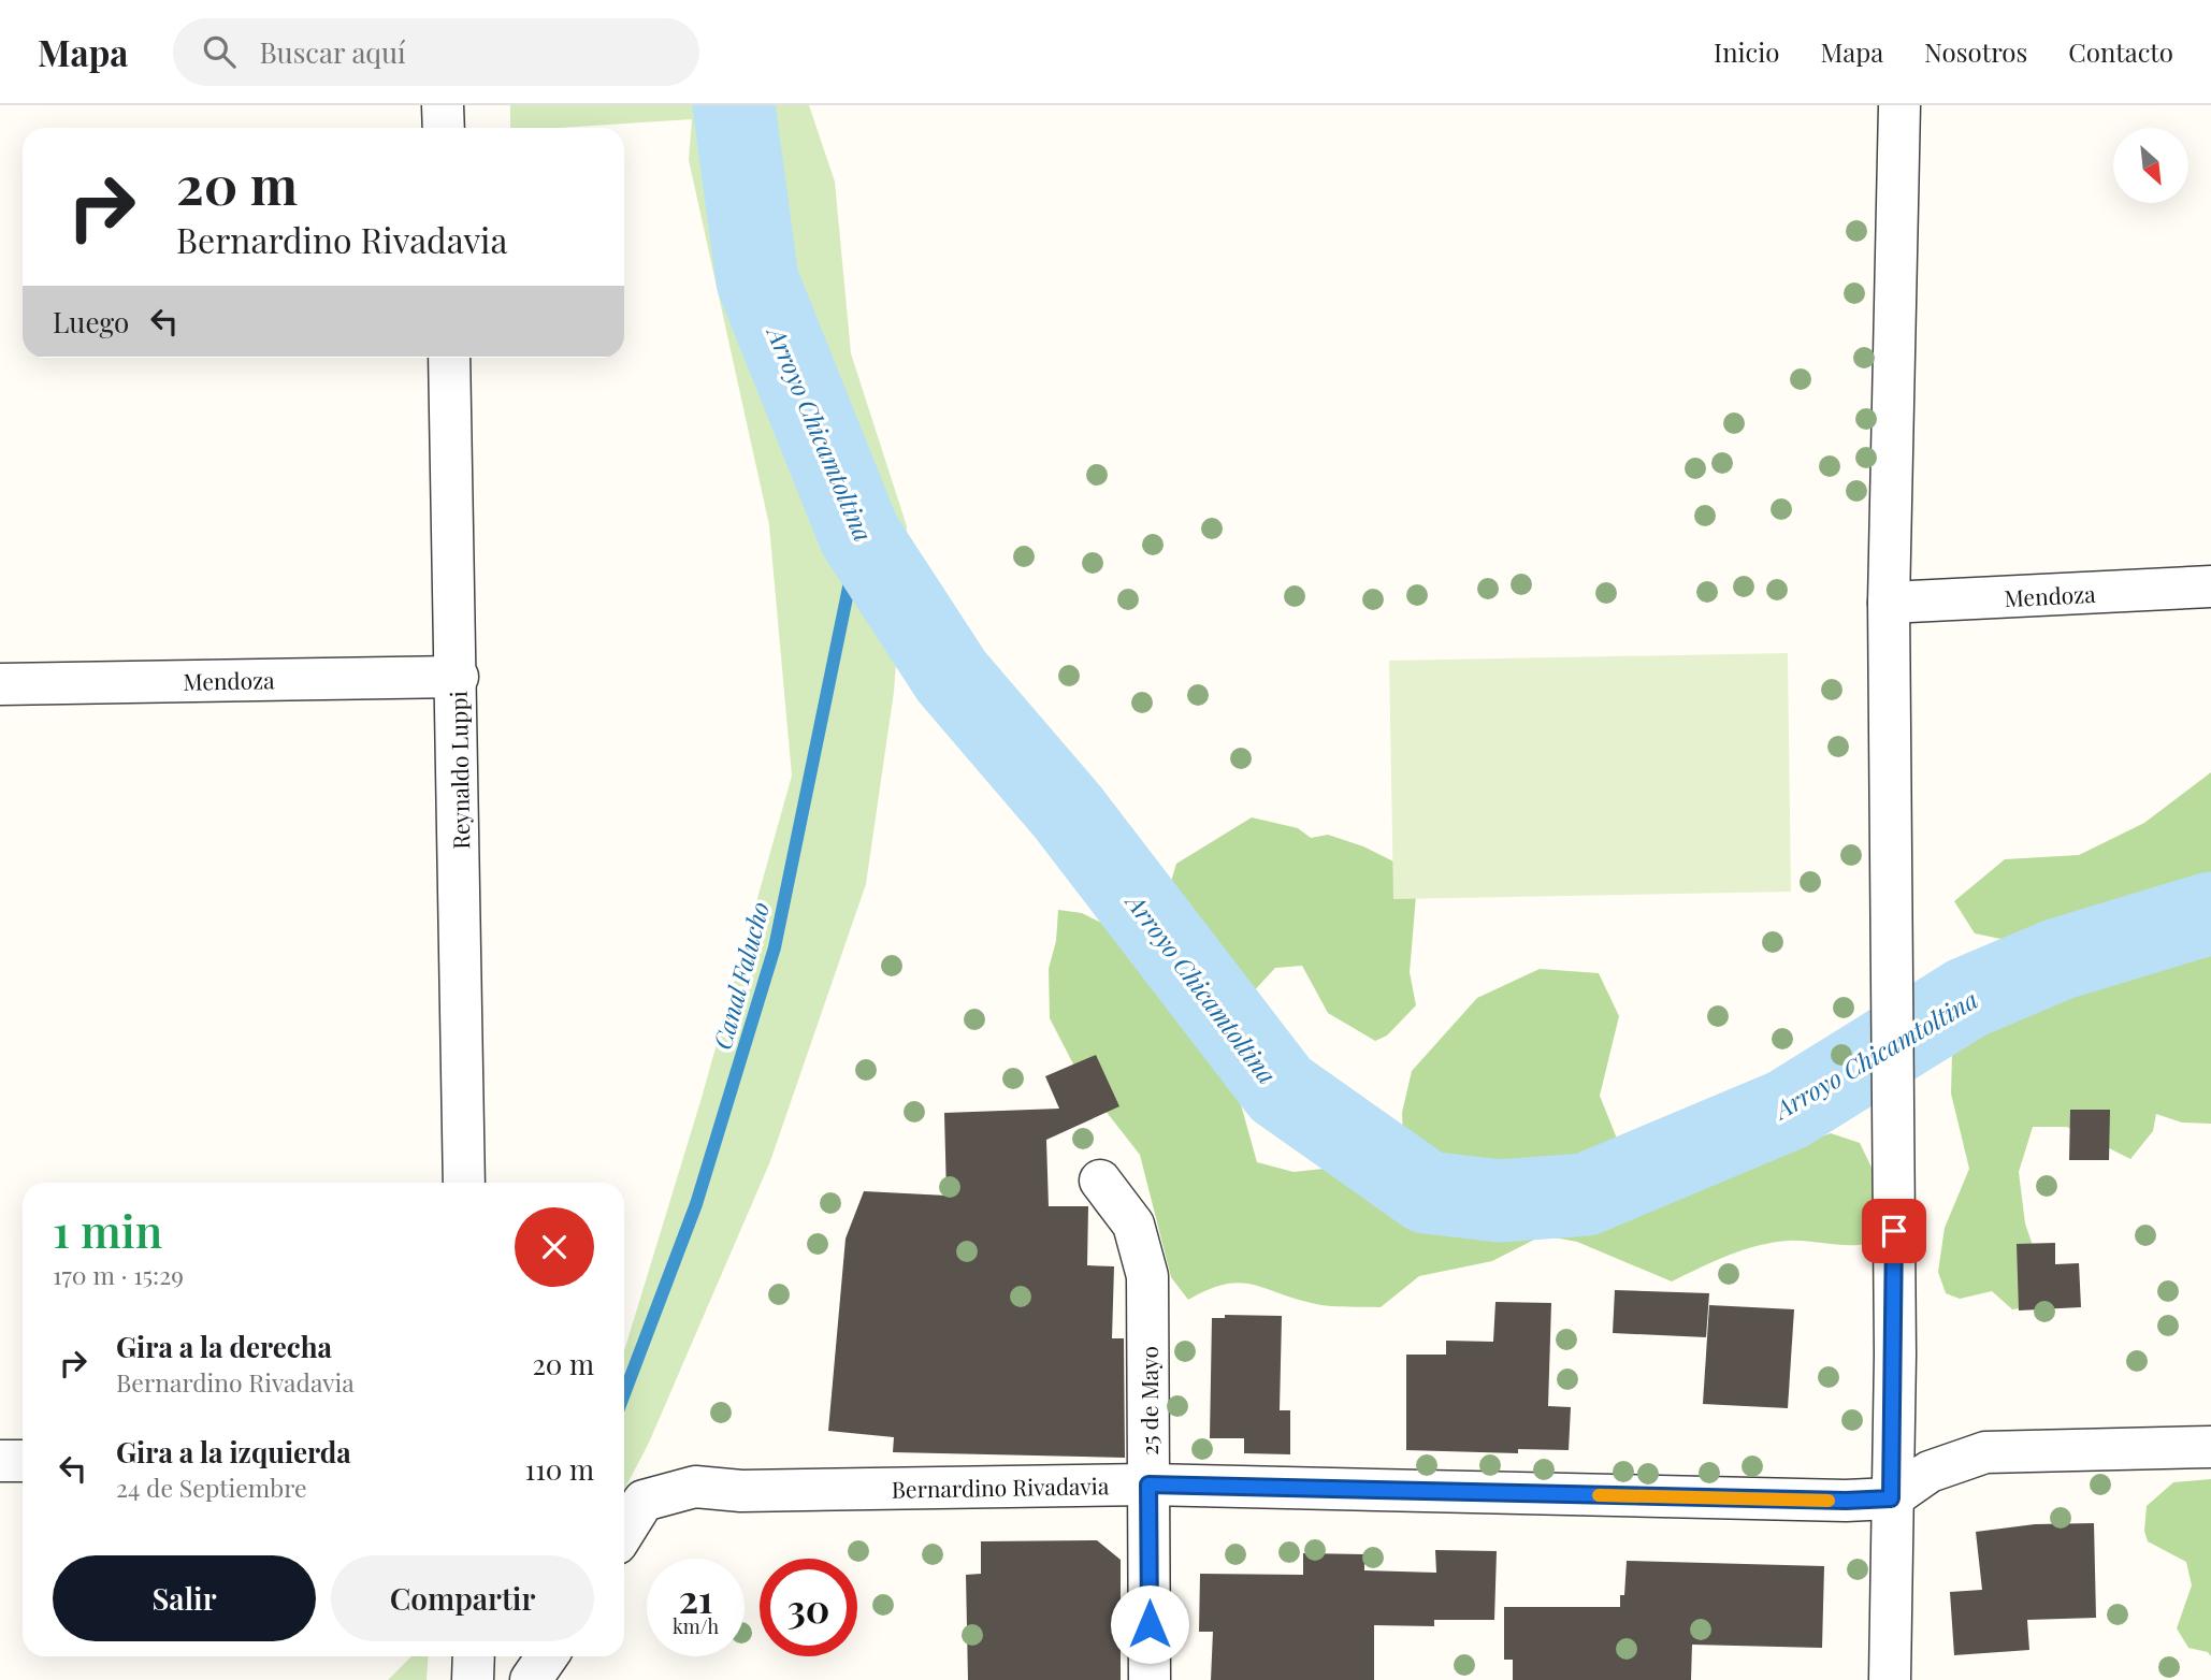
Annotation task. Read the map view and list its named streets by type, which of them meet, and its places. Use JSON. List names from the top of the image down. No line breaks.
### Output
{"streets":{"street":["Mendoza","Reynaldo Luppi","25 de Mayo","Bernardino Rivadavia"]},"crossings":[["Mendoza","Reynaldo Luppi"],["25 de Mayo","Bernardino Rivadavia"]],"water":["Arroyo Chicamtoltina","Canal Falucho"],"north":"bottom right","page":{"header":"Mapa","search":"Buscar aquí","nav":["Inicio","Mapa","Nosotros","Contacto"],"turn":["20 m","Bernardino Rivadavia"],"then":"Luego","heading":["1 min","170 m · 15:29"],"list":[{"name":"Gira a la derecha","note":"Bernardino Rivadavia","value":"20 m"},{"name":"Gira a la izquierda","note":"24 de Septiembre","value":"110 m"}],"buttons":["Salir","Compartir"],"speed":"21 km/h","limit":"30"}}
